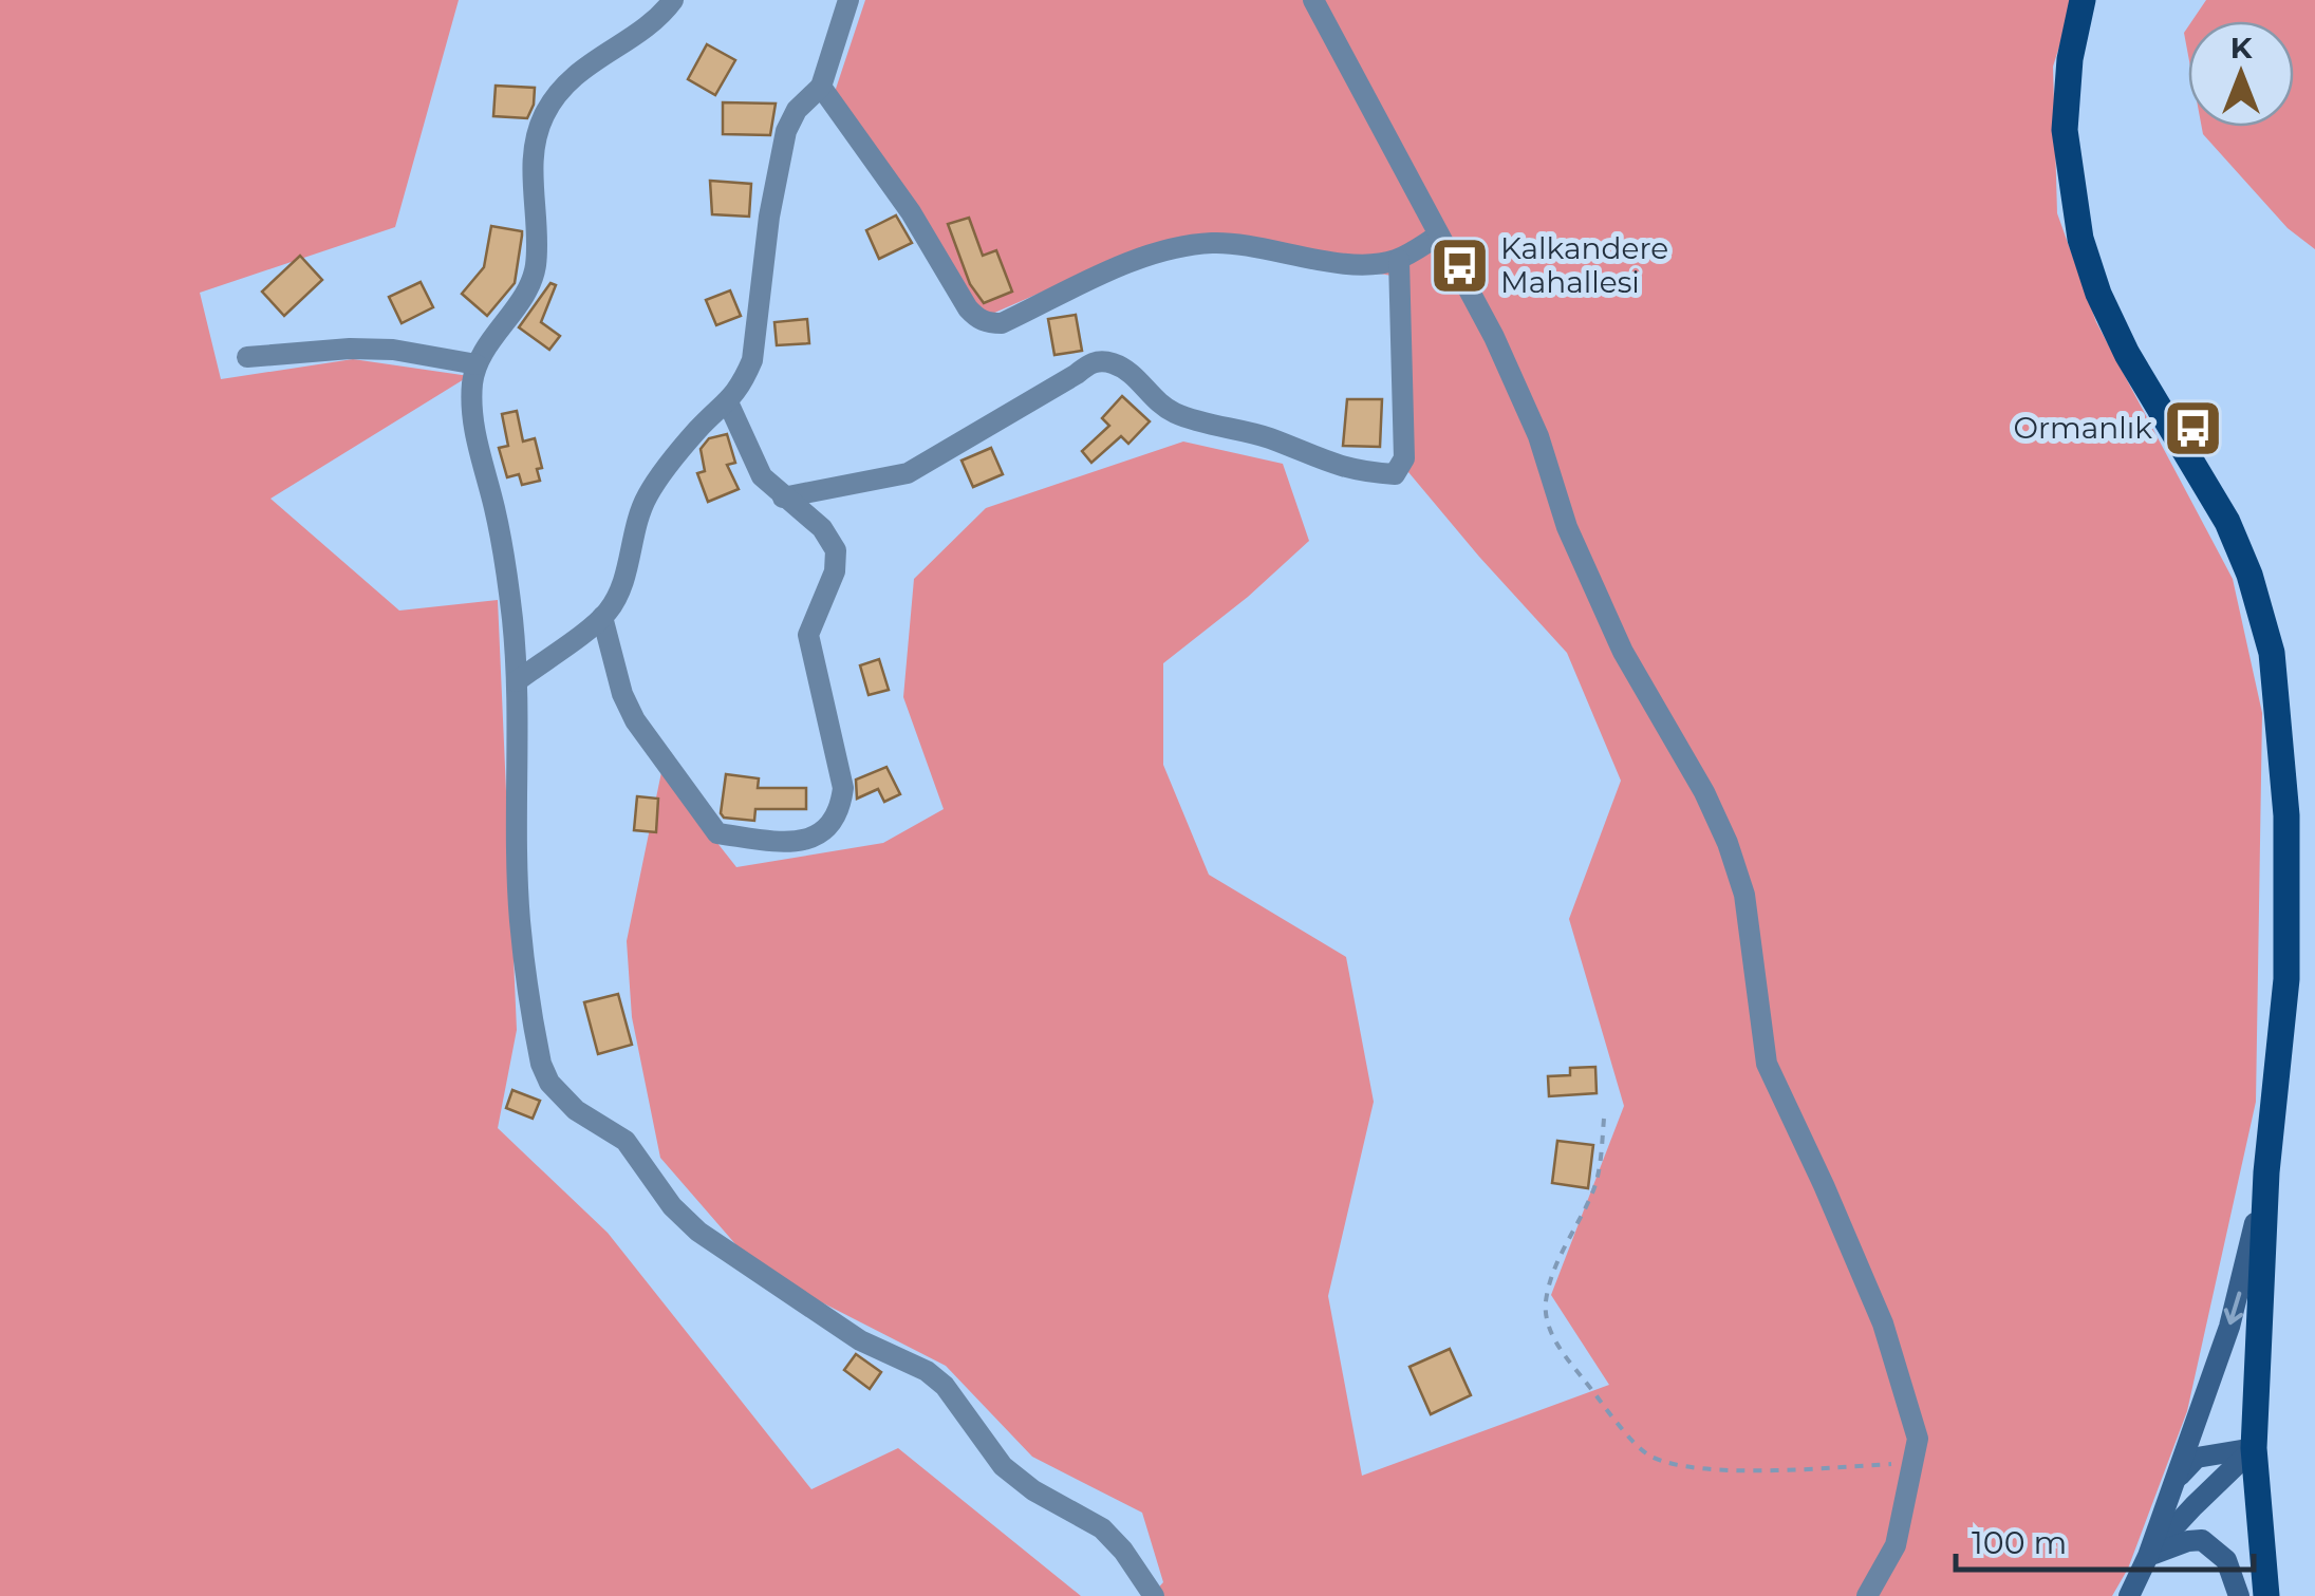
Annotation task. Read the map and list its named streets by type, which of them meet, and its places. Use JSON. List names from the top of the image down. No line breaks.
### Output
{"places":{"bus stop":["Kalkandere Mahallesi","Ormanlık"]},"scale_bar":"100 m","north":"top"}
